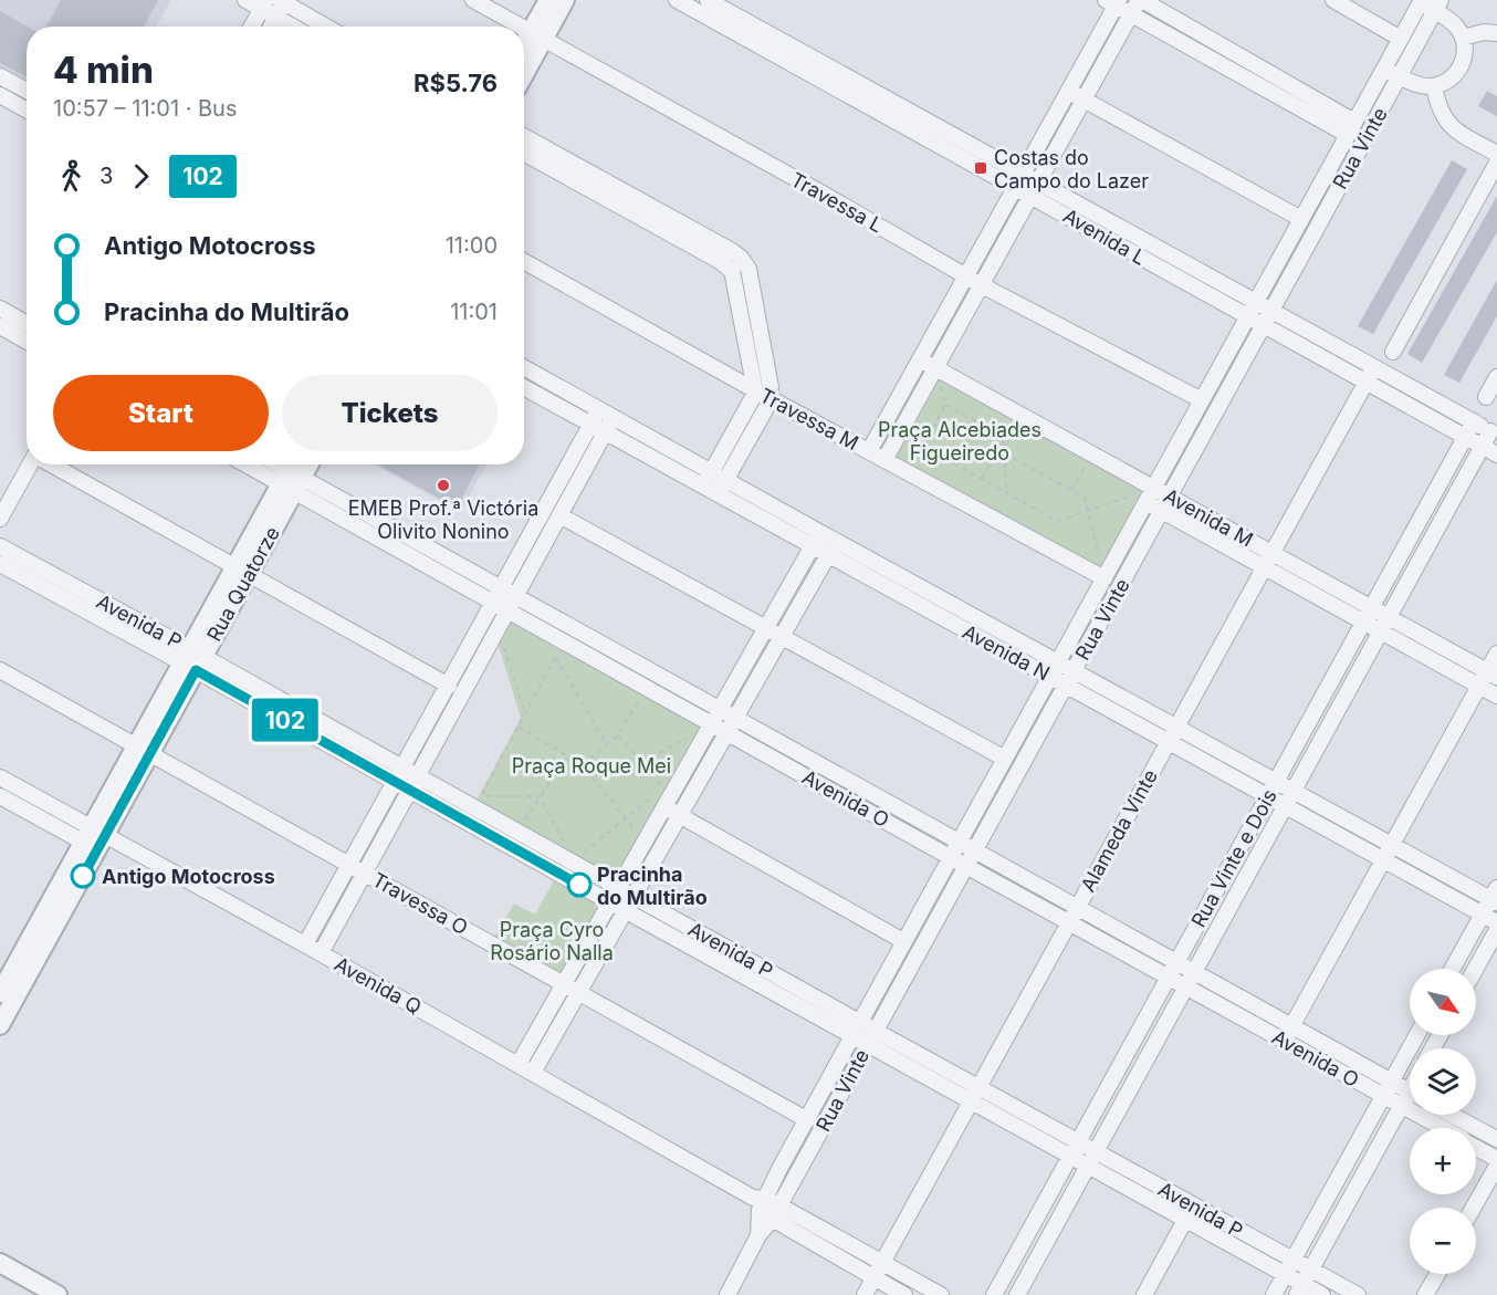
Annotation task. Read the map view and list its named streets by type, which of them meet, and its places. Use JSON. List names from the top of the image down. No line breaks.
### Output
{"streets":{"street":["Rua Vinte","Travessa L","Avenida L","Travessa M","Avenida M","Rua Quatorze","Avenida P","Avenida N","Avenida O","Alameda Vinte","Rua Vinte e Dois","Travessa O","Avenida Q"]},"crossings":[["Rua Vinte","Travessa L"],["Rua Vinte","Avenida L"],["Rua Vinte","Travessa M"],["Rua Vinte","Avenida M"],["Rua Vinte","Avenida P"],["Rua Vinte","Avenida N"],["Rua Vinte","Avenida O"],["Rua Vinte","Travessa O"],["Rua Vinte","Avenida Q"],["Avenida L","Alameda Vinte"],["Avenida L","Rua Vinte e Dois"],["Avenida M","Alameda Vinte"],["Avenida M","Rua Vinte e Dois"],["Rua Quatorze","Avenida P"],["Rua Quatorze","Avenida O"],["Rua Quatorze","Travessa O"],["Rua Quatorze","Avenida Q"],["Avenida P","Alameda Vinte"],["Avenida P","Rua Vinte e Dois"],["Avenida N","Alameda Vinte"],["Avenida N","Rua Vinte e Dois"],["Avenida O","Alameda Vinte"],["Avenida O","Rua Vinte e Dois"],["Alameda Vinte","Avenida Q"]],"parks":["Praça Alcebiades Figueiredo","Praça Roque Mei","Praça Cyro Rosário Nalla"],"places":{"transit":["Costas do Campo do Lazer"],"other":["EMEB Prof.ª Victória Olivito Nonino","Antigo Motocross","Pracinha do Multirão"]},"lines":["bus line 102"],"north":"bottom right","page":{"on_map":"102","heading":["4 min","10:57 – 11:01 · Bus","R$5.76"],"legs":["3","102"],"list":[{"name":"Antigo Motocross","value":"11:00"},{"name":"Pracinha do Multirão","value":"11:01"}],"buttons":["Start","Tickets"],"map_buttons":["+","−"]}}
